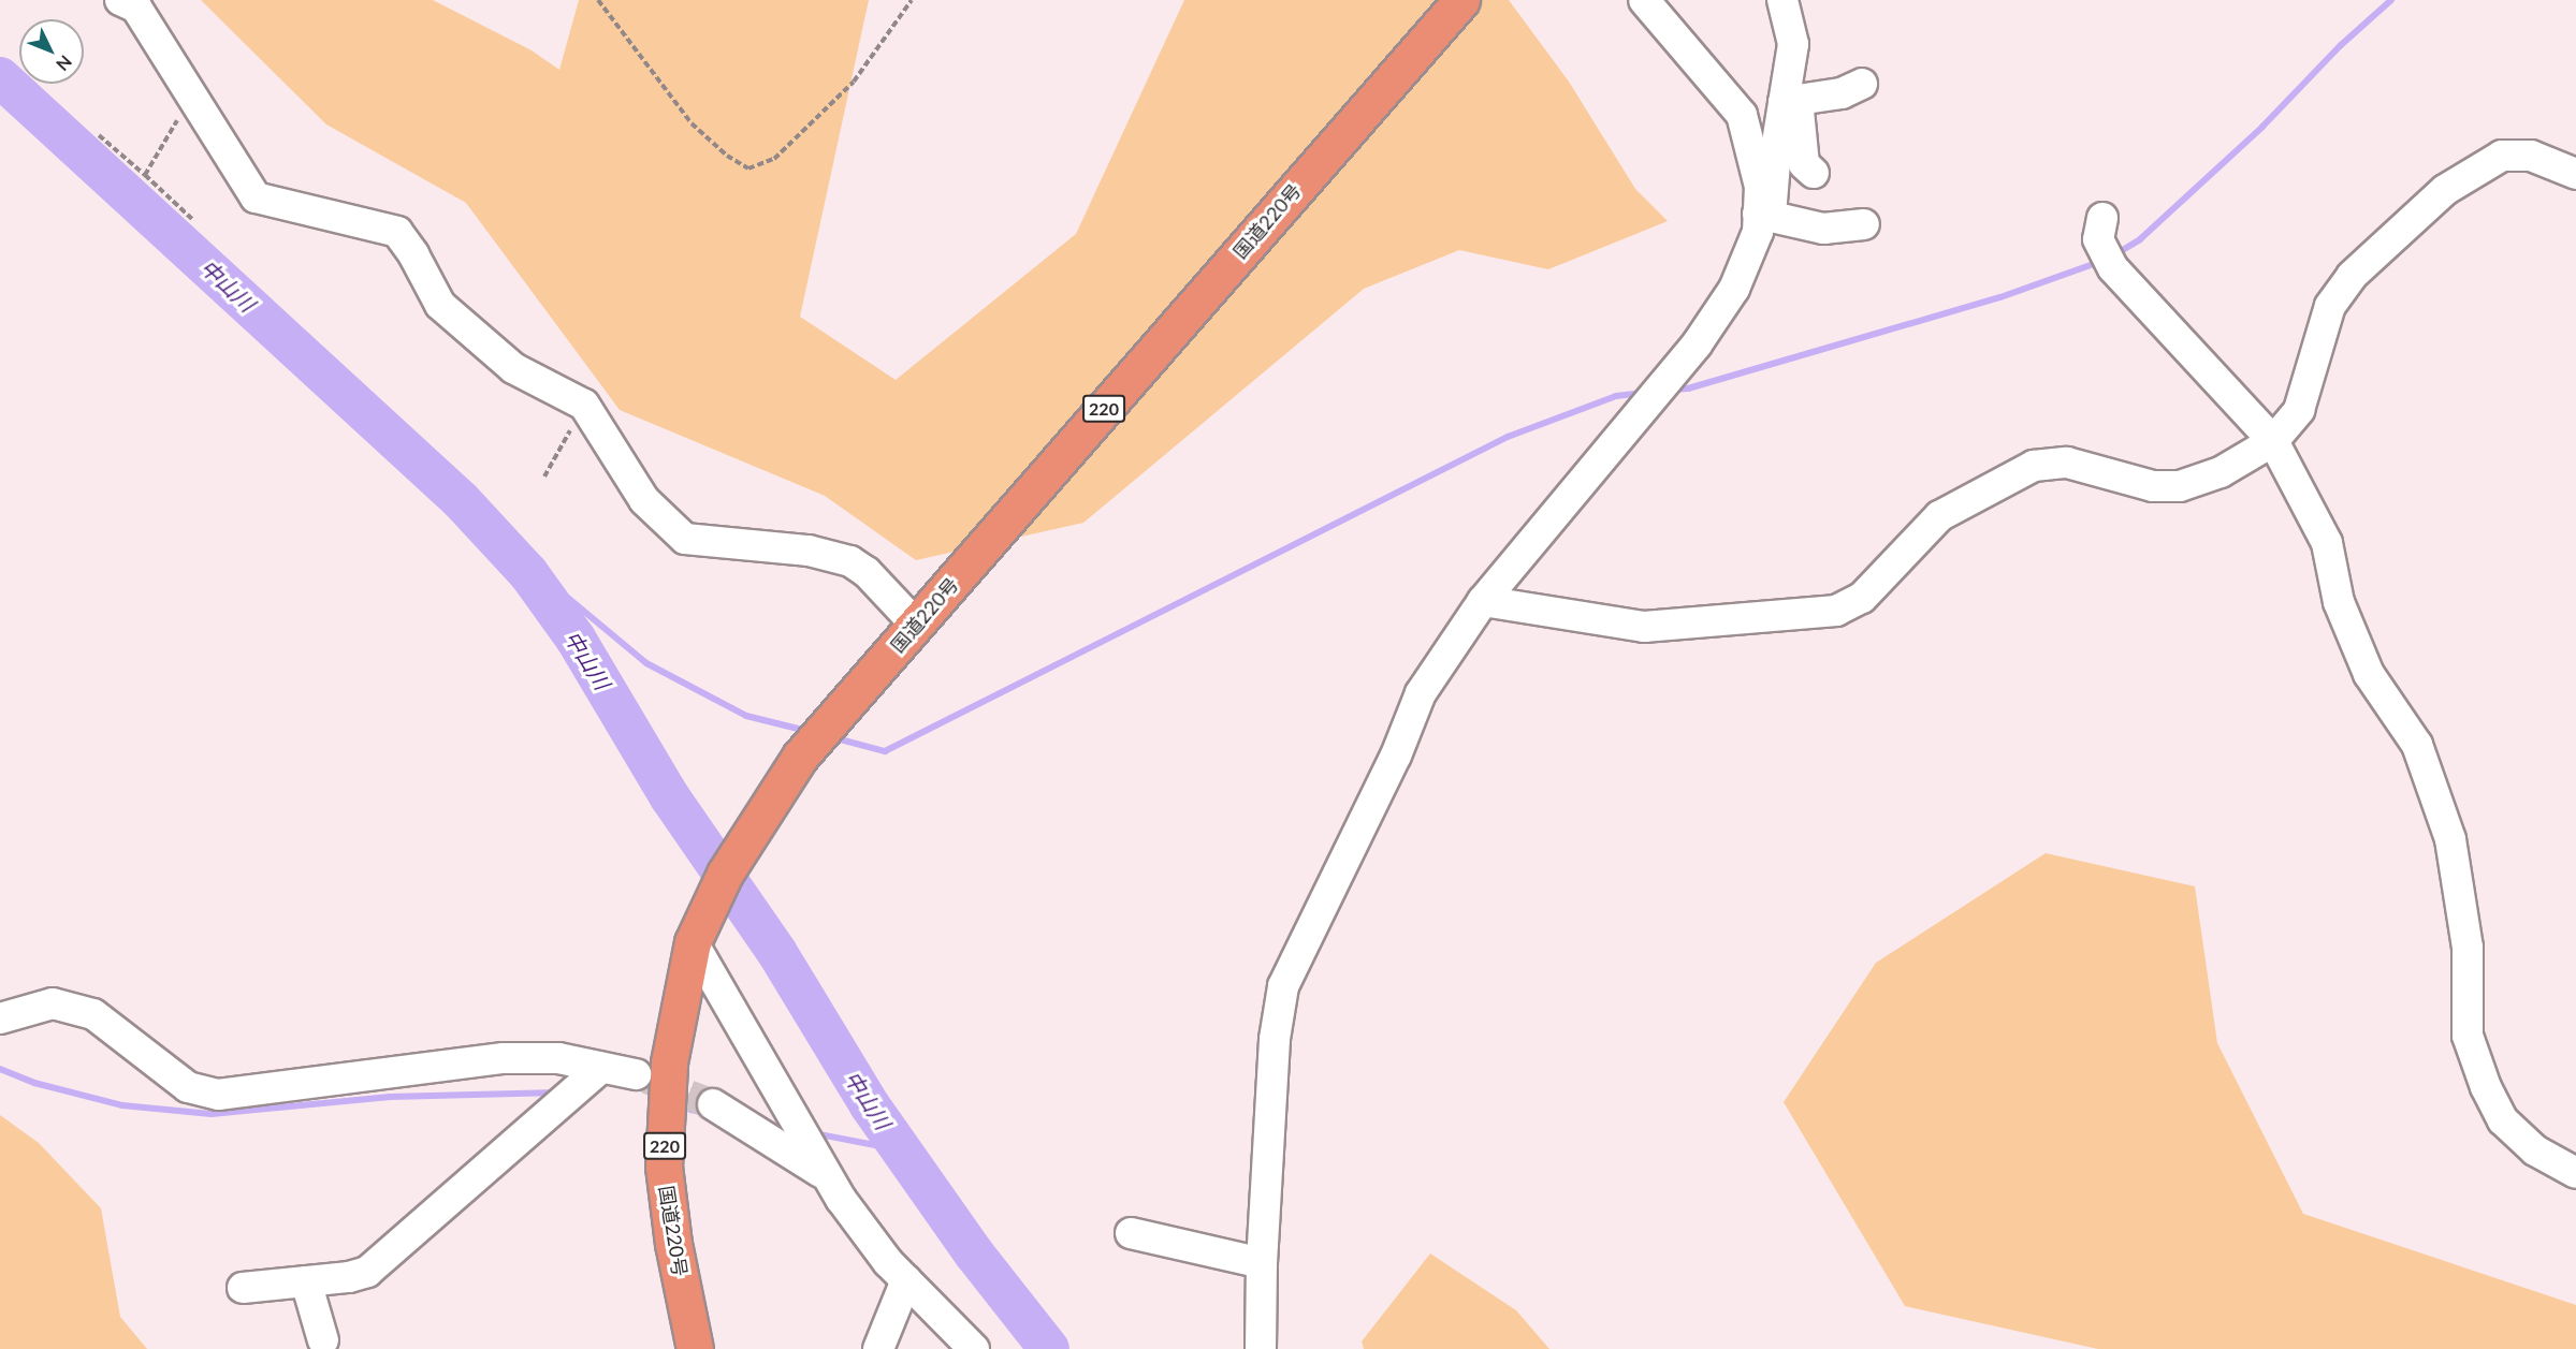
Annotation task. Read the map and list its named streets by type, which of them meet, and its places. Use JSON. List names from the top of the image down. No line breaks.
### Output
{"streets":{"highway":["国道220号","220"]},"water":["中山川"],"north":"bottom right"}
